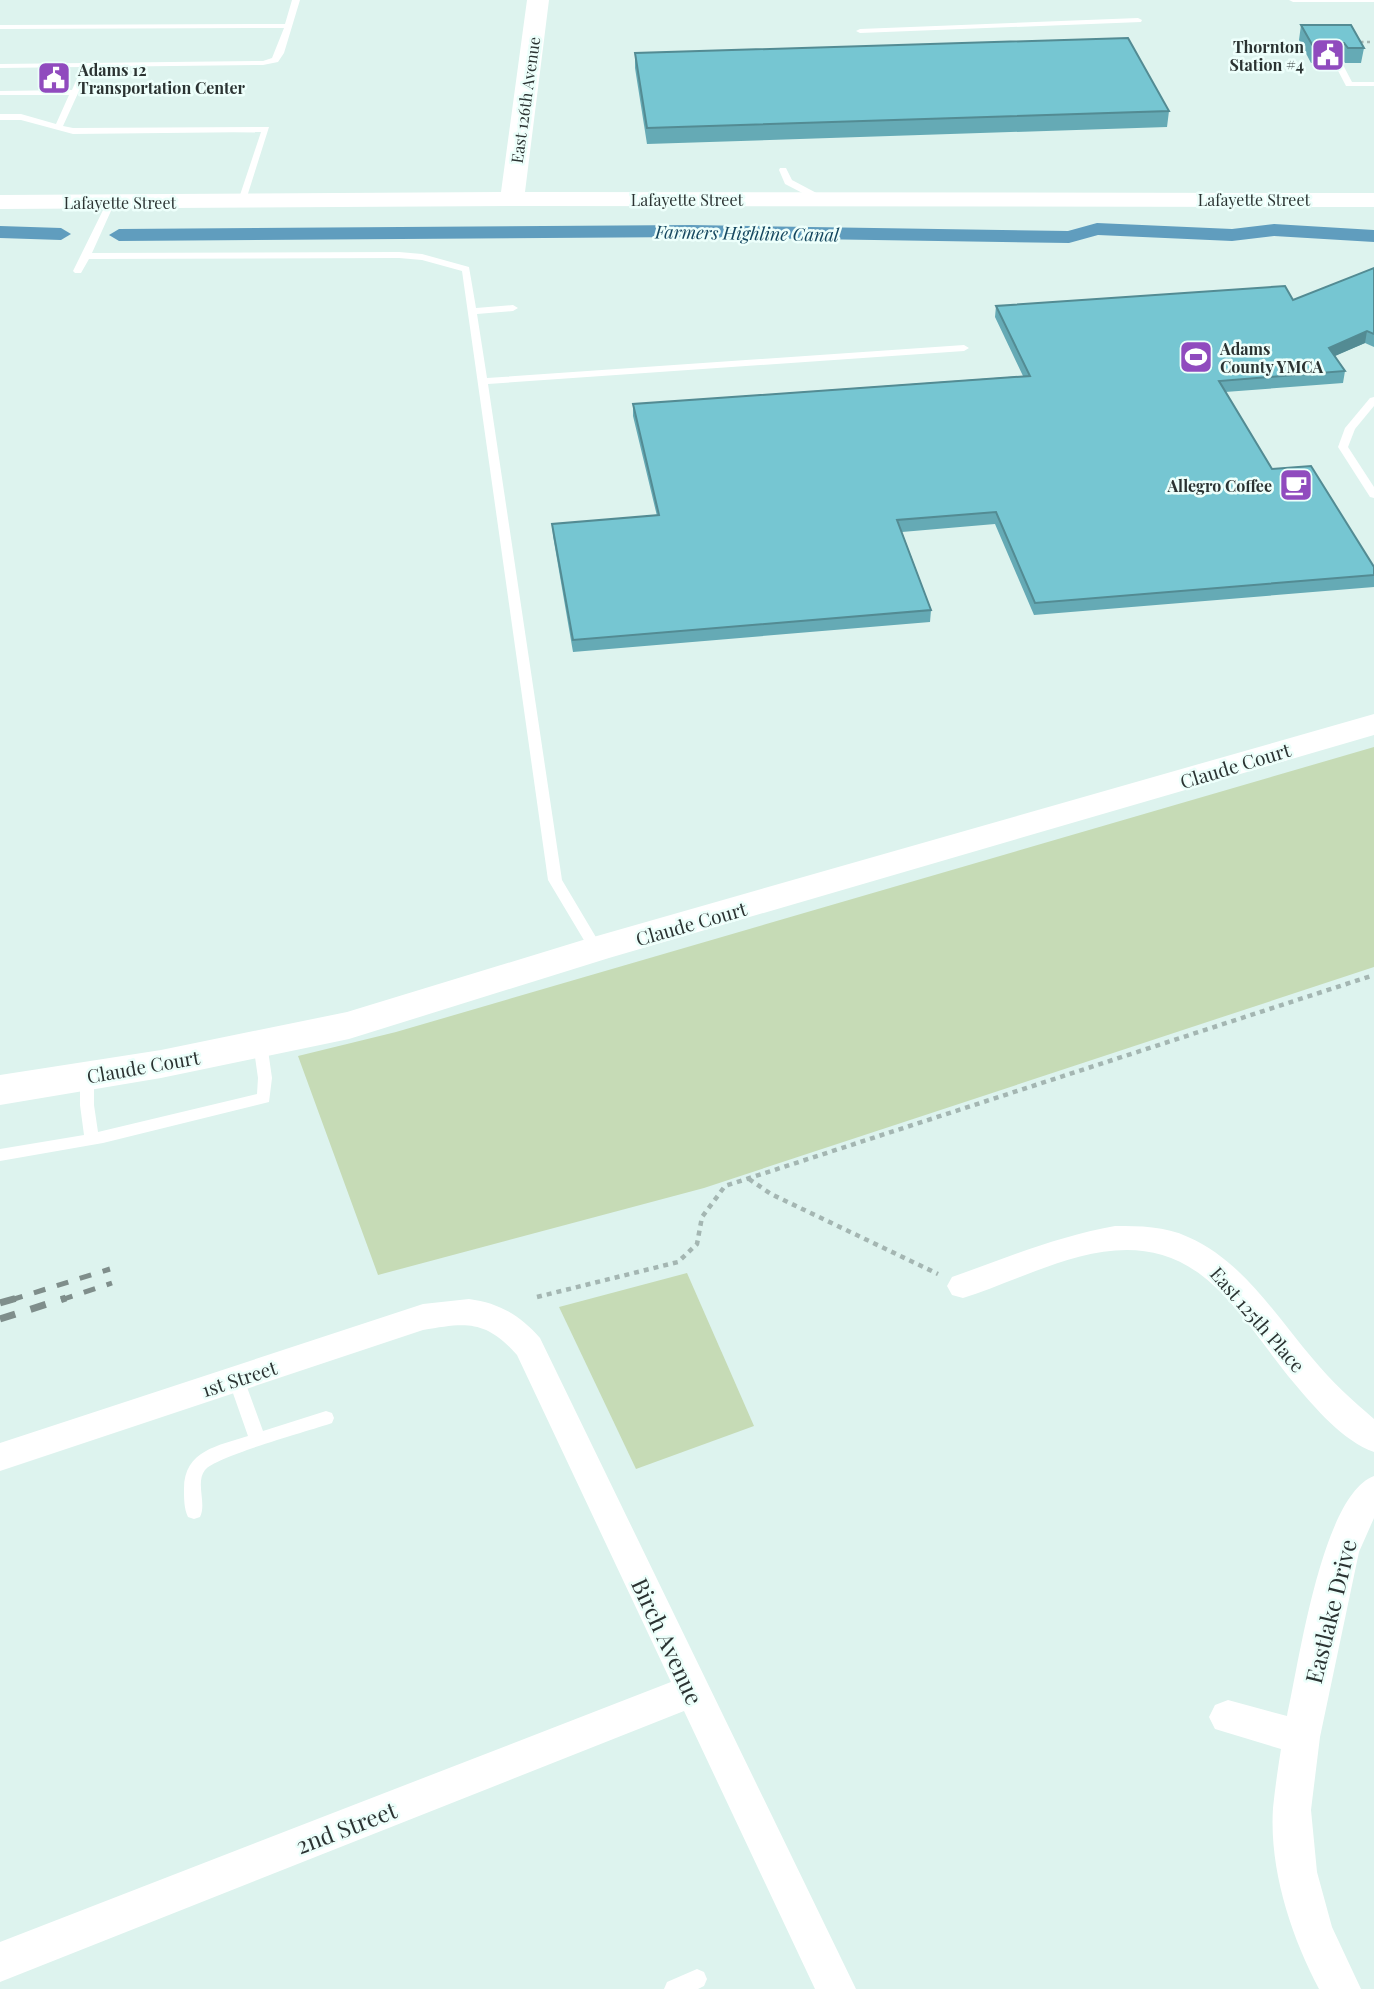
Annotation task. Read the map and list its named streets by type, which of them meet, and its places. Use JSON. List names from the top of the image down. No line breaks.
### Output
{"streets":{"street":["East 126th Avenue","Lafayette Street","Claude Court","East 125th Place","1st Street","Eastlake Drive","Birch Avenue","2nd Street"]},"crossings":[["East 126th Avenue","Lafayette Street"],["1st Street","Birch Avenue"],["Birch Avenue","2nd Street"]],"water":["Farmers Highline Canal"],"places":{"public building":["Thornton Station #4","Adams 12 Transportation Center"],"sports":["Adams County YMCA"],"cafe":["Allegro Coffee"]}}
